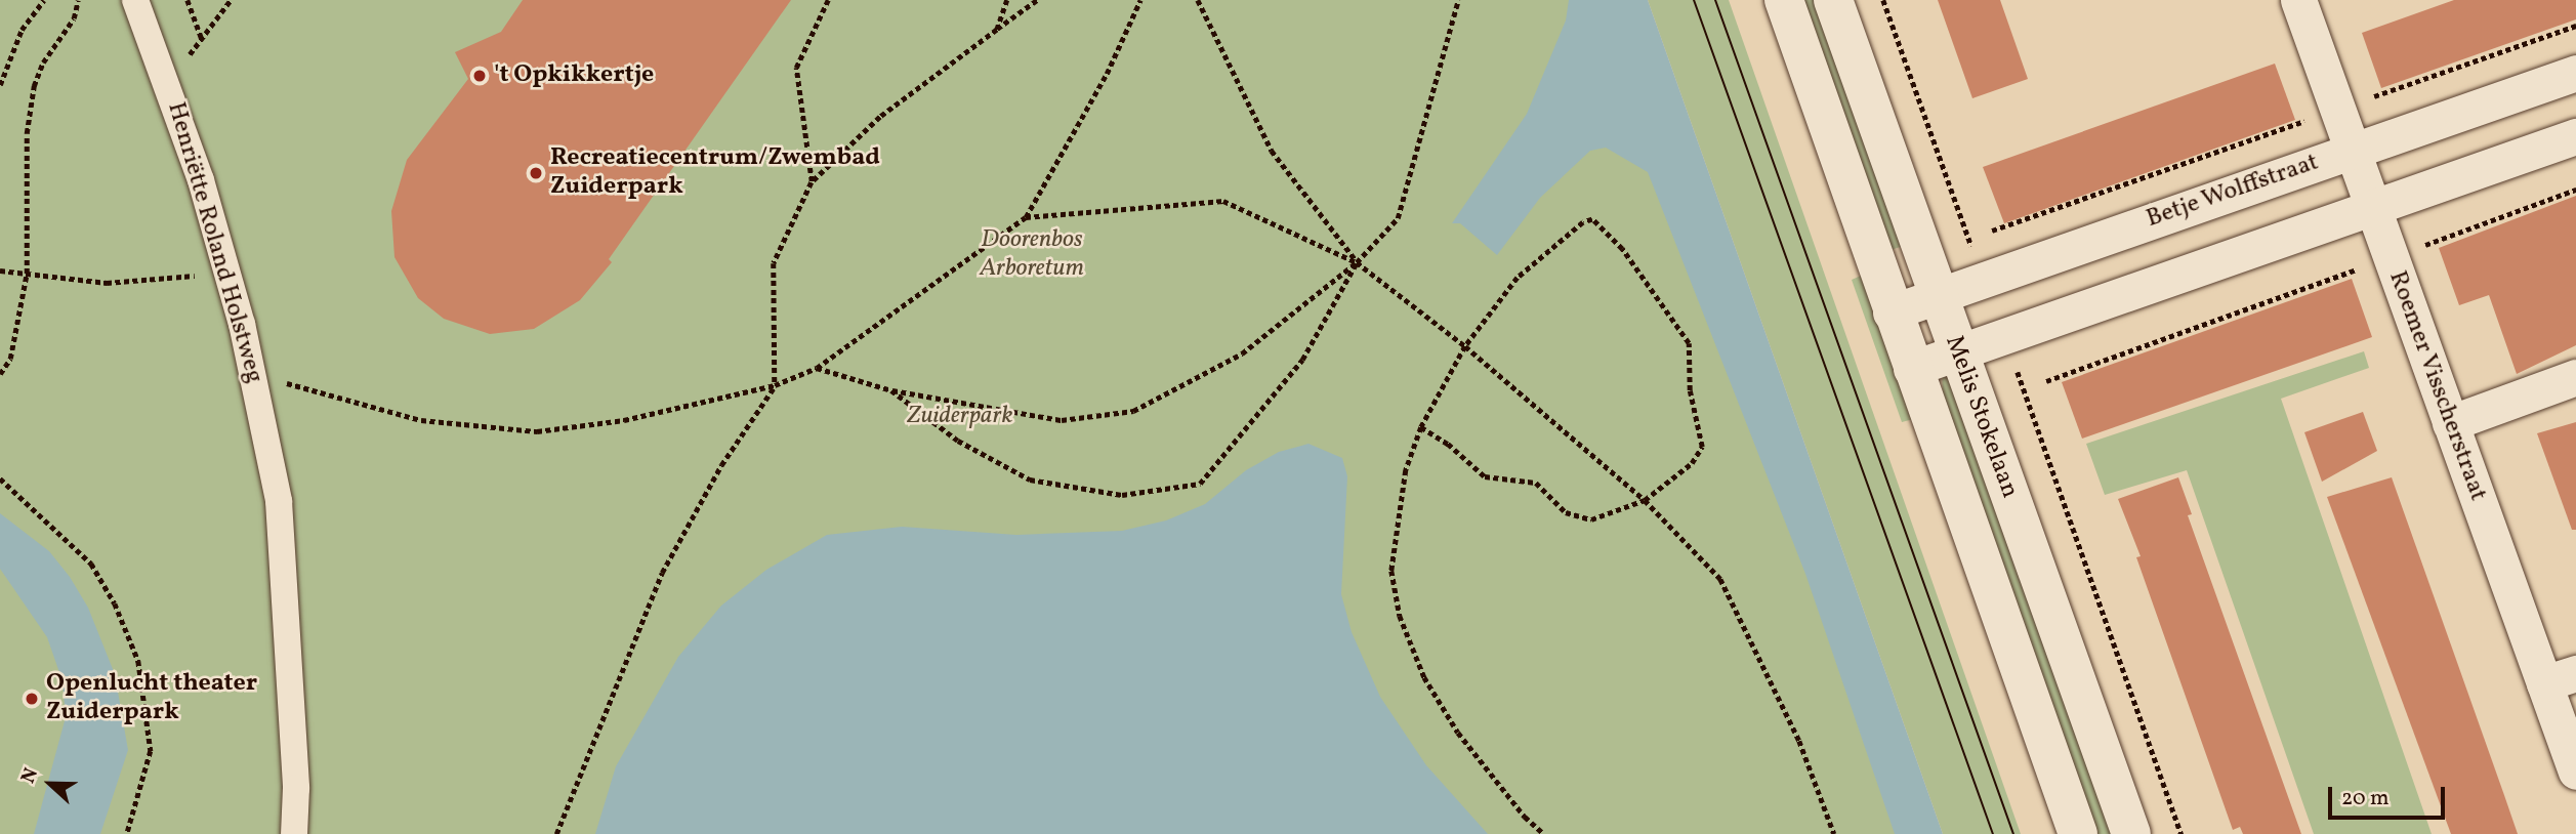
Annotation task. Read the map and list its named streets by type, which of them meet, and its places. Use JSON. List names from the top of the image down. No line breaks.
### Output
{"streets":{"street":["Betje Wolffstraat","Henriëtte Roland Holstweg","Roemer Visscherstraat","Melis Stokelaan"]},"crossings":[["Betje Wolffstraat","Roemer Visscherstraat"],["Betje Wolffstraat","Melis Stokelaan"]],"parks":["Doorenbos Arboretum","Zuiderpark"],"places":["'t Opkikkertje","Recreatiecentrum/Zwembad Zuiderpark","Openlucht theater Zuiderpark"],"scale_bar":"20 m","north":"left"}
